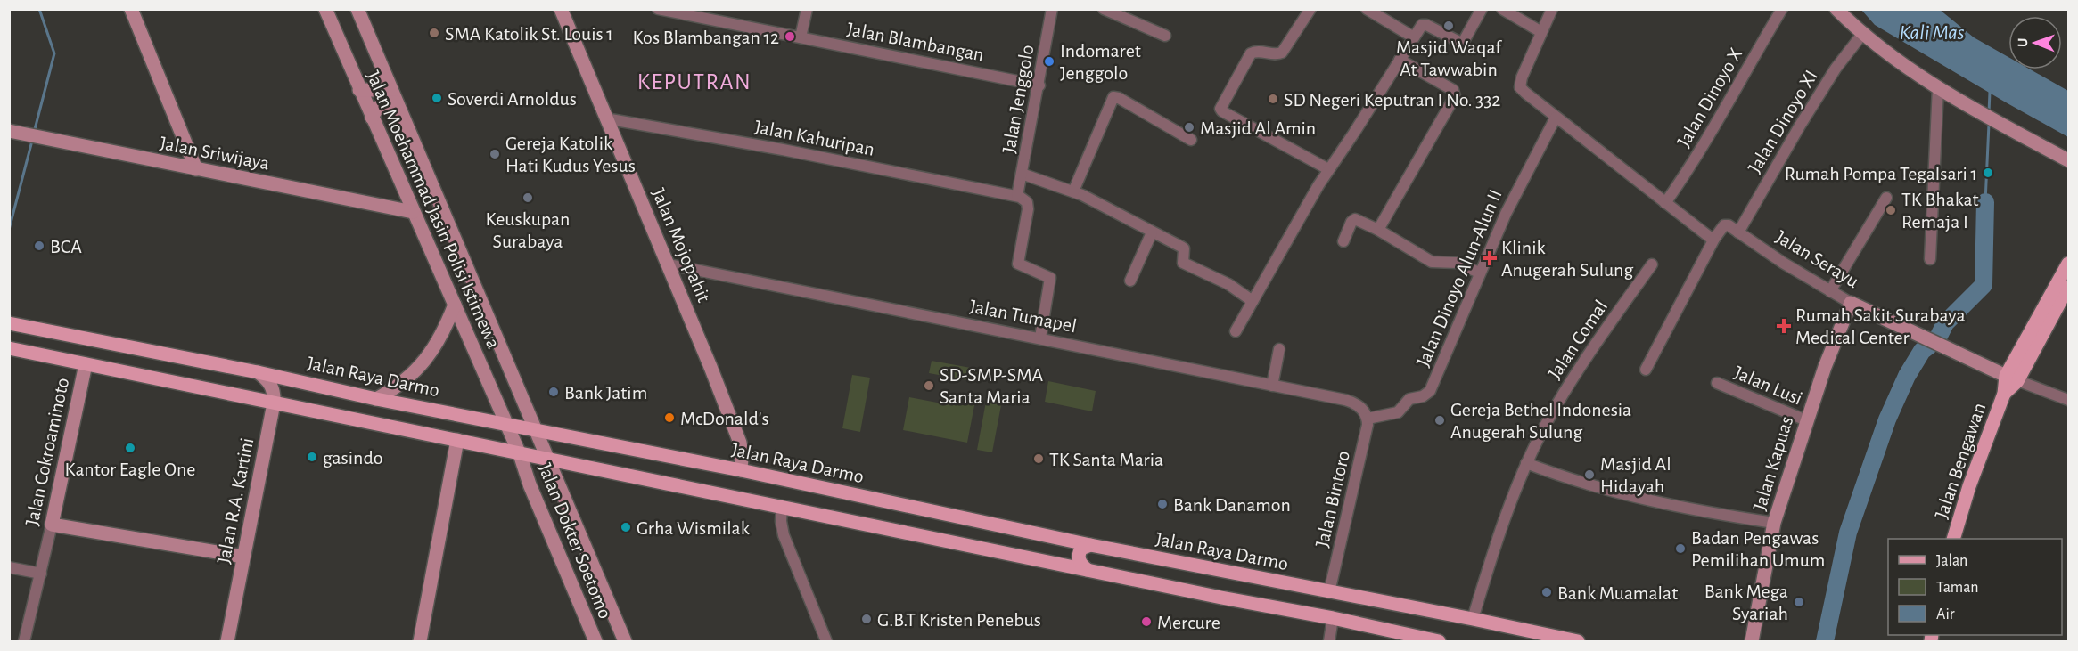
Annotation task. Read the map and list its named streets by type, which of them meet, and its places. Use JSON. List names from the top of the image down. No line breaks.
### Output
{"streets":{"main road":["Jalan Raya Darmo","Jalan Bengawan"],"street":["Jalan Blambangan","Jalan Dinoyo X","Jalan Jenggolo","Jalan Dinoyo XI","Jalan Kahuripan","Jalan Sriwijaya","Jalan Moehammad Jasin Polisi Istimewa","Jalan Mojopahit","Jalan Serayu","Jalan Dinoyo Alun-Alun II","Jalan Tumapel","Jalan Comal","Jalan Lusi","Jalan Cokroaminoto","Jalan Kapuas","Jalan Bintoro","Jalan R.A. Kartini","Jalan Dokter Soetomo"]},"crossings":[["Jalan Blambangan","Jalan Jenggolo"],["Jalan Jenggolo","Jalan Kahuripan"],["Jalan Dinoyo XI","Jalan Serayu"],["Jalan Kahuripan","Jalan Mojopahit"],["Jalan Sriwijaya","Jalan Moehammad Jasin Polisi Istimewa"],["Jalan Moehammad Jasin Polisi Istimewa","Jalan Raya Darmo"],["Jalan Moehammad Jasin Polisi Istimewa","Jalan Dokter Soetomo"],["Jalan Mojopahit","Jalan Tumapel"],["Jalan Mojopahit","Jalan Raya Darmo"],["Jalan Serayu","Jalan Bengawan"],["Jalan Serayu","Jalan Kapuas"],["Jalan Dinoyo Alun-Alun II","Jalan Tumapel"],["Jalan Dinoyo Alun-Alun II","Jalan Bintoro"],["Jalan Tumapel","Jalan Bintoro"],["Jalan Comal","Jalan Raya Darmo"],["Jalan Raya Darmo","Jalan Bintoro"],["Jalan Raya Darmo","Jalan R.A. Kartini"],["Jalan Lusi","Jalan Kapuas"]],"districts":["KEPUTRAN"],"water":["Kali Mas"],"places":{"other":["Masjid Waqaf At Tawwabin","SMA Katolik St. Louis 1","Kos Blambangan 12","Indomaret Jenggolo","Soverdi Arnoldus","SD Negeri Keputran I No. 332","Masjid Al Amin","Gereja Katolik Hati Kudus Yesus","Rumah Pompa Tegalsari 1","Keuskupan Surabaya","TK Bhakat Remaja I","BCA","SD-SMP-SMA Santa Maria","Bank Jatim","McDonald's","Gereja Bethel Indonesia Anugerah Sulung","Kantor Eagle One","gasindo","TK Santa Maria","Masjid Al Hidayah","Bank Danamon","Grha Wismilak","Badan Pengawas Pemilihan Umum","Bank Muamalat","Bank Mega Syariah","G.B.T Kristen Penebus","Mercure"],"health":["Klinik Anugerah Sulung","Rumah Sakit Surabaya Medical Center"]},"legend":["Jalan","Taman","Air"],"north":"left"}
